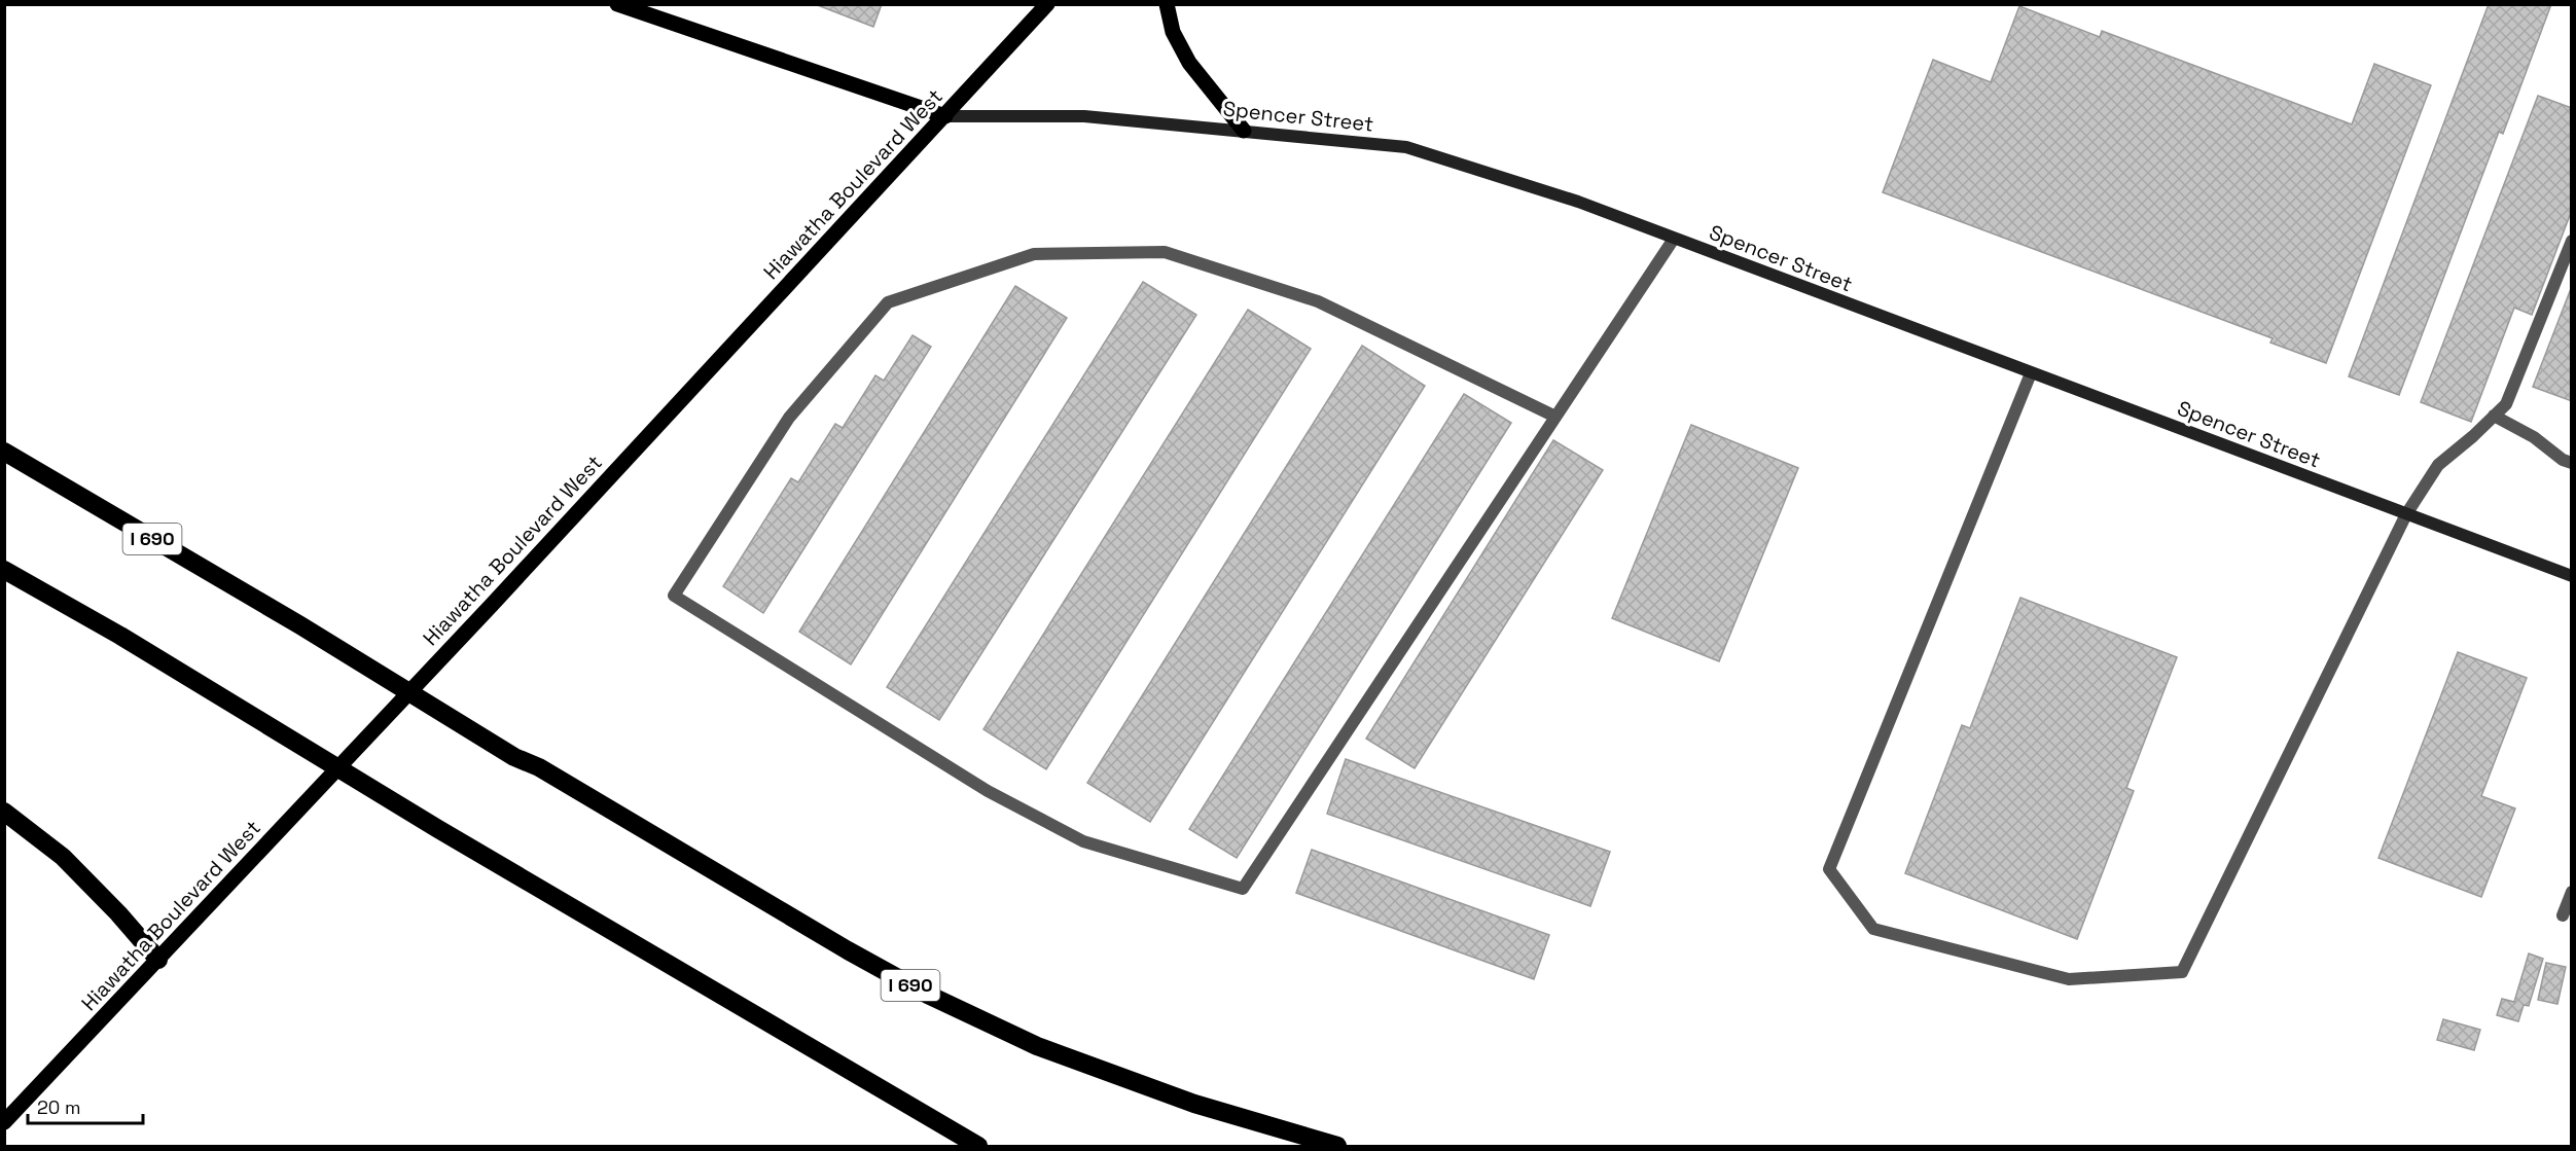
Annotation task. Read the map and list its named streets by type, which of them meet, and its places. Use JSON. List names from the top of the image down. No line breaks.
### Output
{"streets":{"highway":["I 690"],"main road":["Spencer Street","Hiawatha Boulevard West"]},"crossings":[["Spencer Street","Hiawatha Boulevard West"]],"scale_bar":"20 m"}
